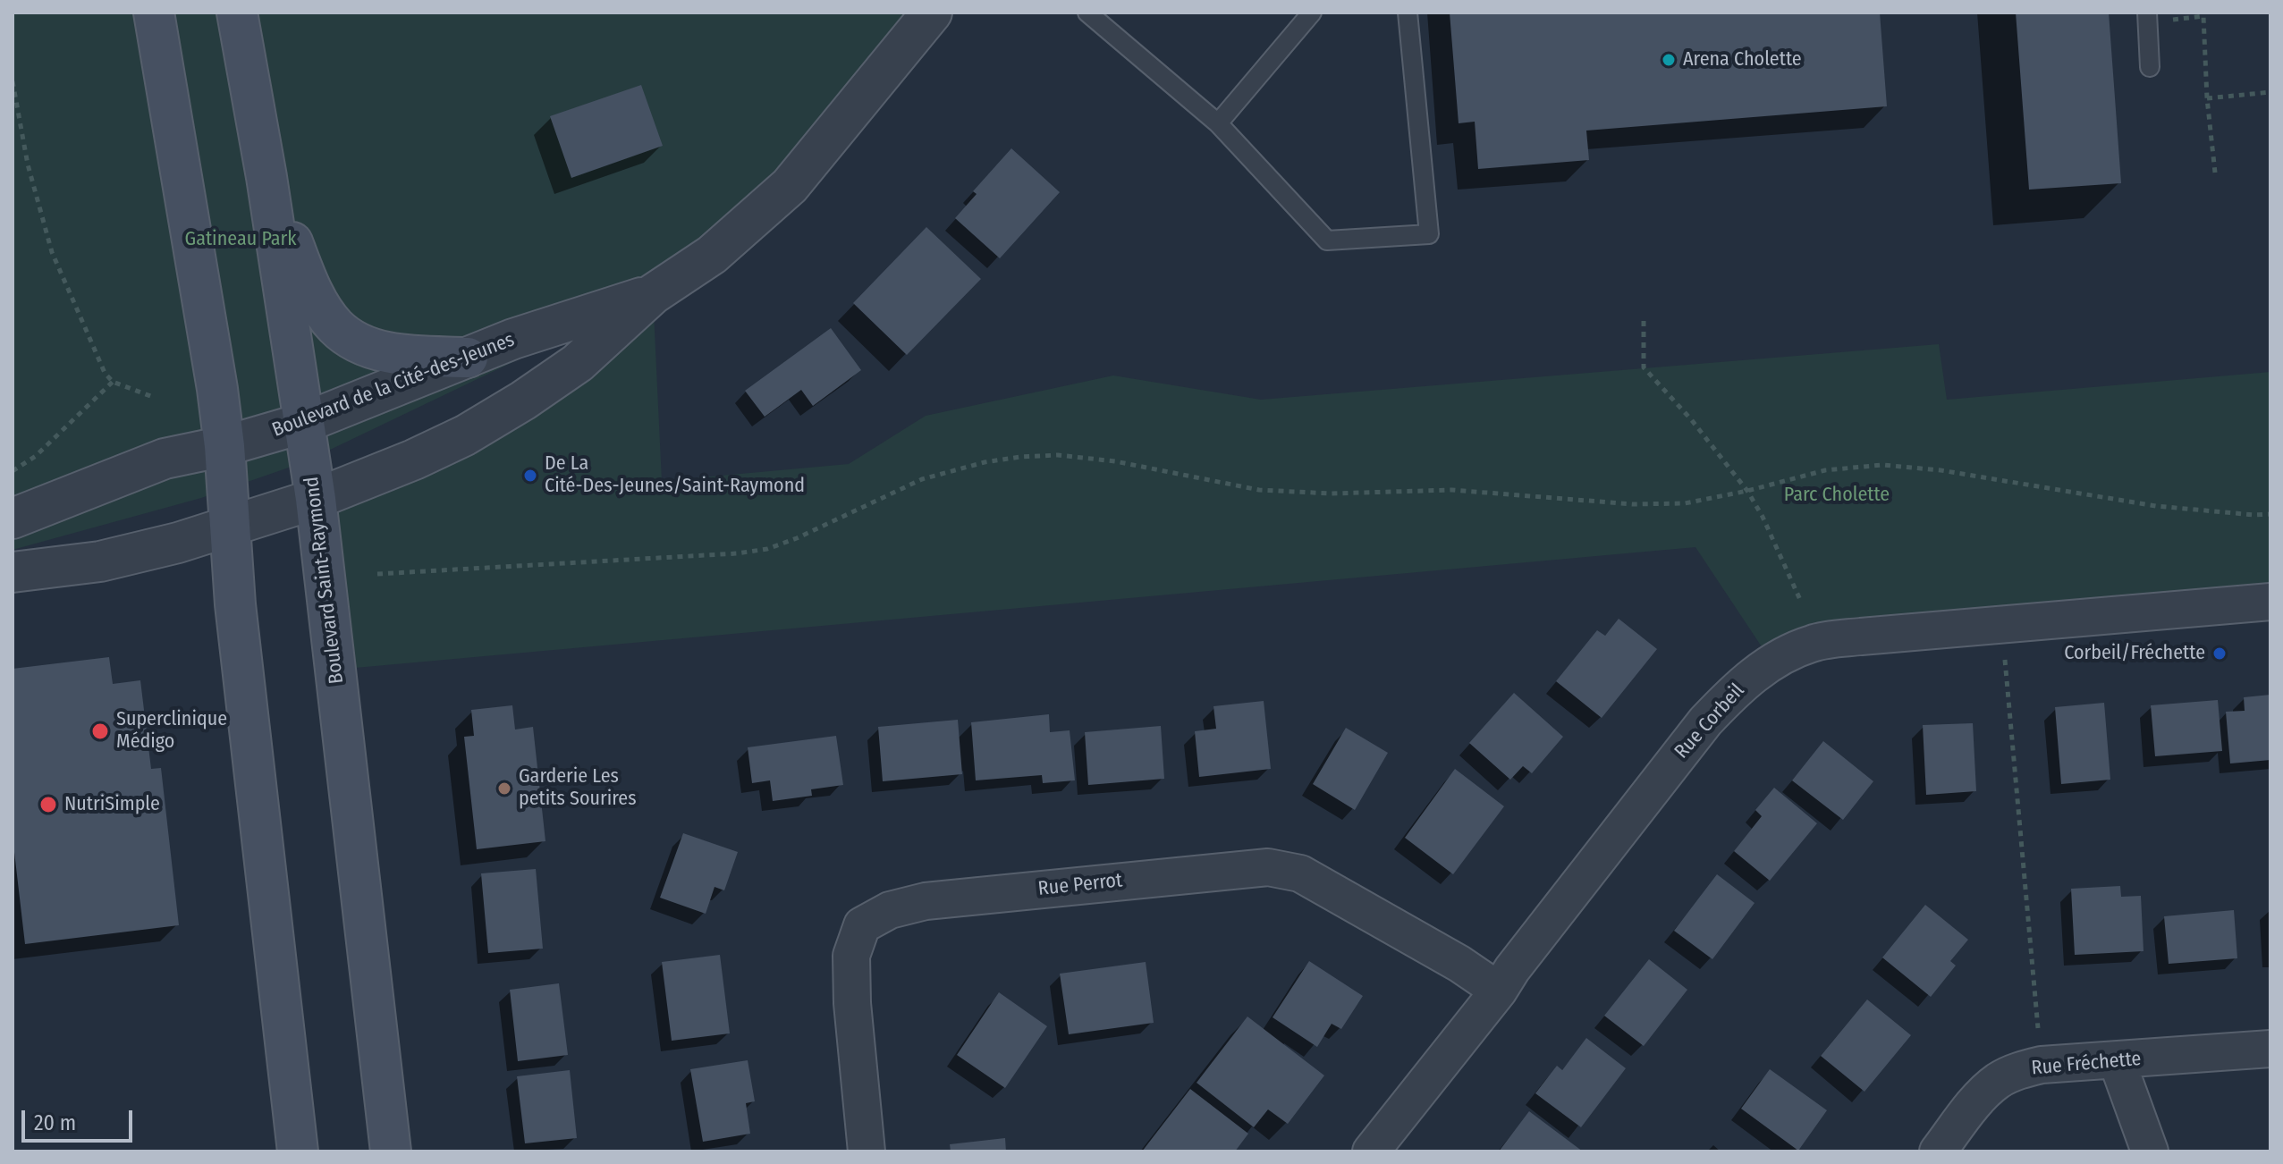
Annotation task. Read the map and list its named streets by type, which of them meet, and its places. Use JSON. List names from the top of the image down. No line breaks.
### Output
{"streets":{"main road":["Boulevard Saint-Raymond"],"street":["Boulevard de la Cité-des-Jeunes","Rue Corbeil","Rue Perrot","Rue Fréchette"]},"crossings":[["Boulevard de la Cité-des-Jeunes","Boulevard Saint-Raymond"],["Rue Corbeil","Rue Perrot"]],"parks":["Gatineau Park","Parc Cholette"],"places":["Arena Cholette","De La Cité-Des-Jeunes/Saint-Raymond","Corbeil/Fréchette","Superclinique Médigo","Garderie Les petits Sourires","NutriSimple"],"scale_bar":"20 m"}
